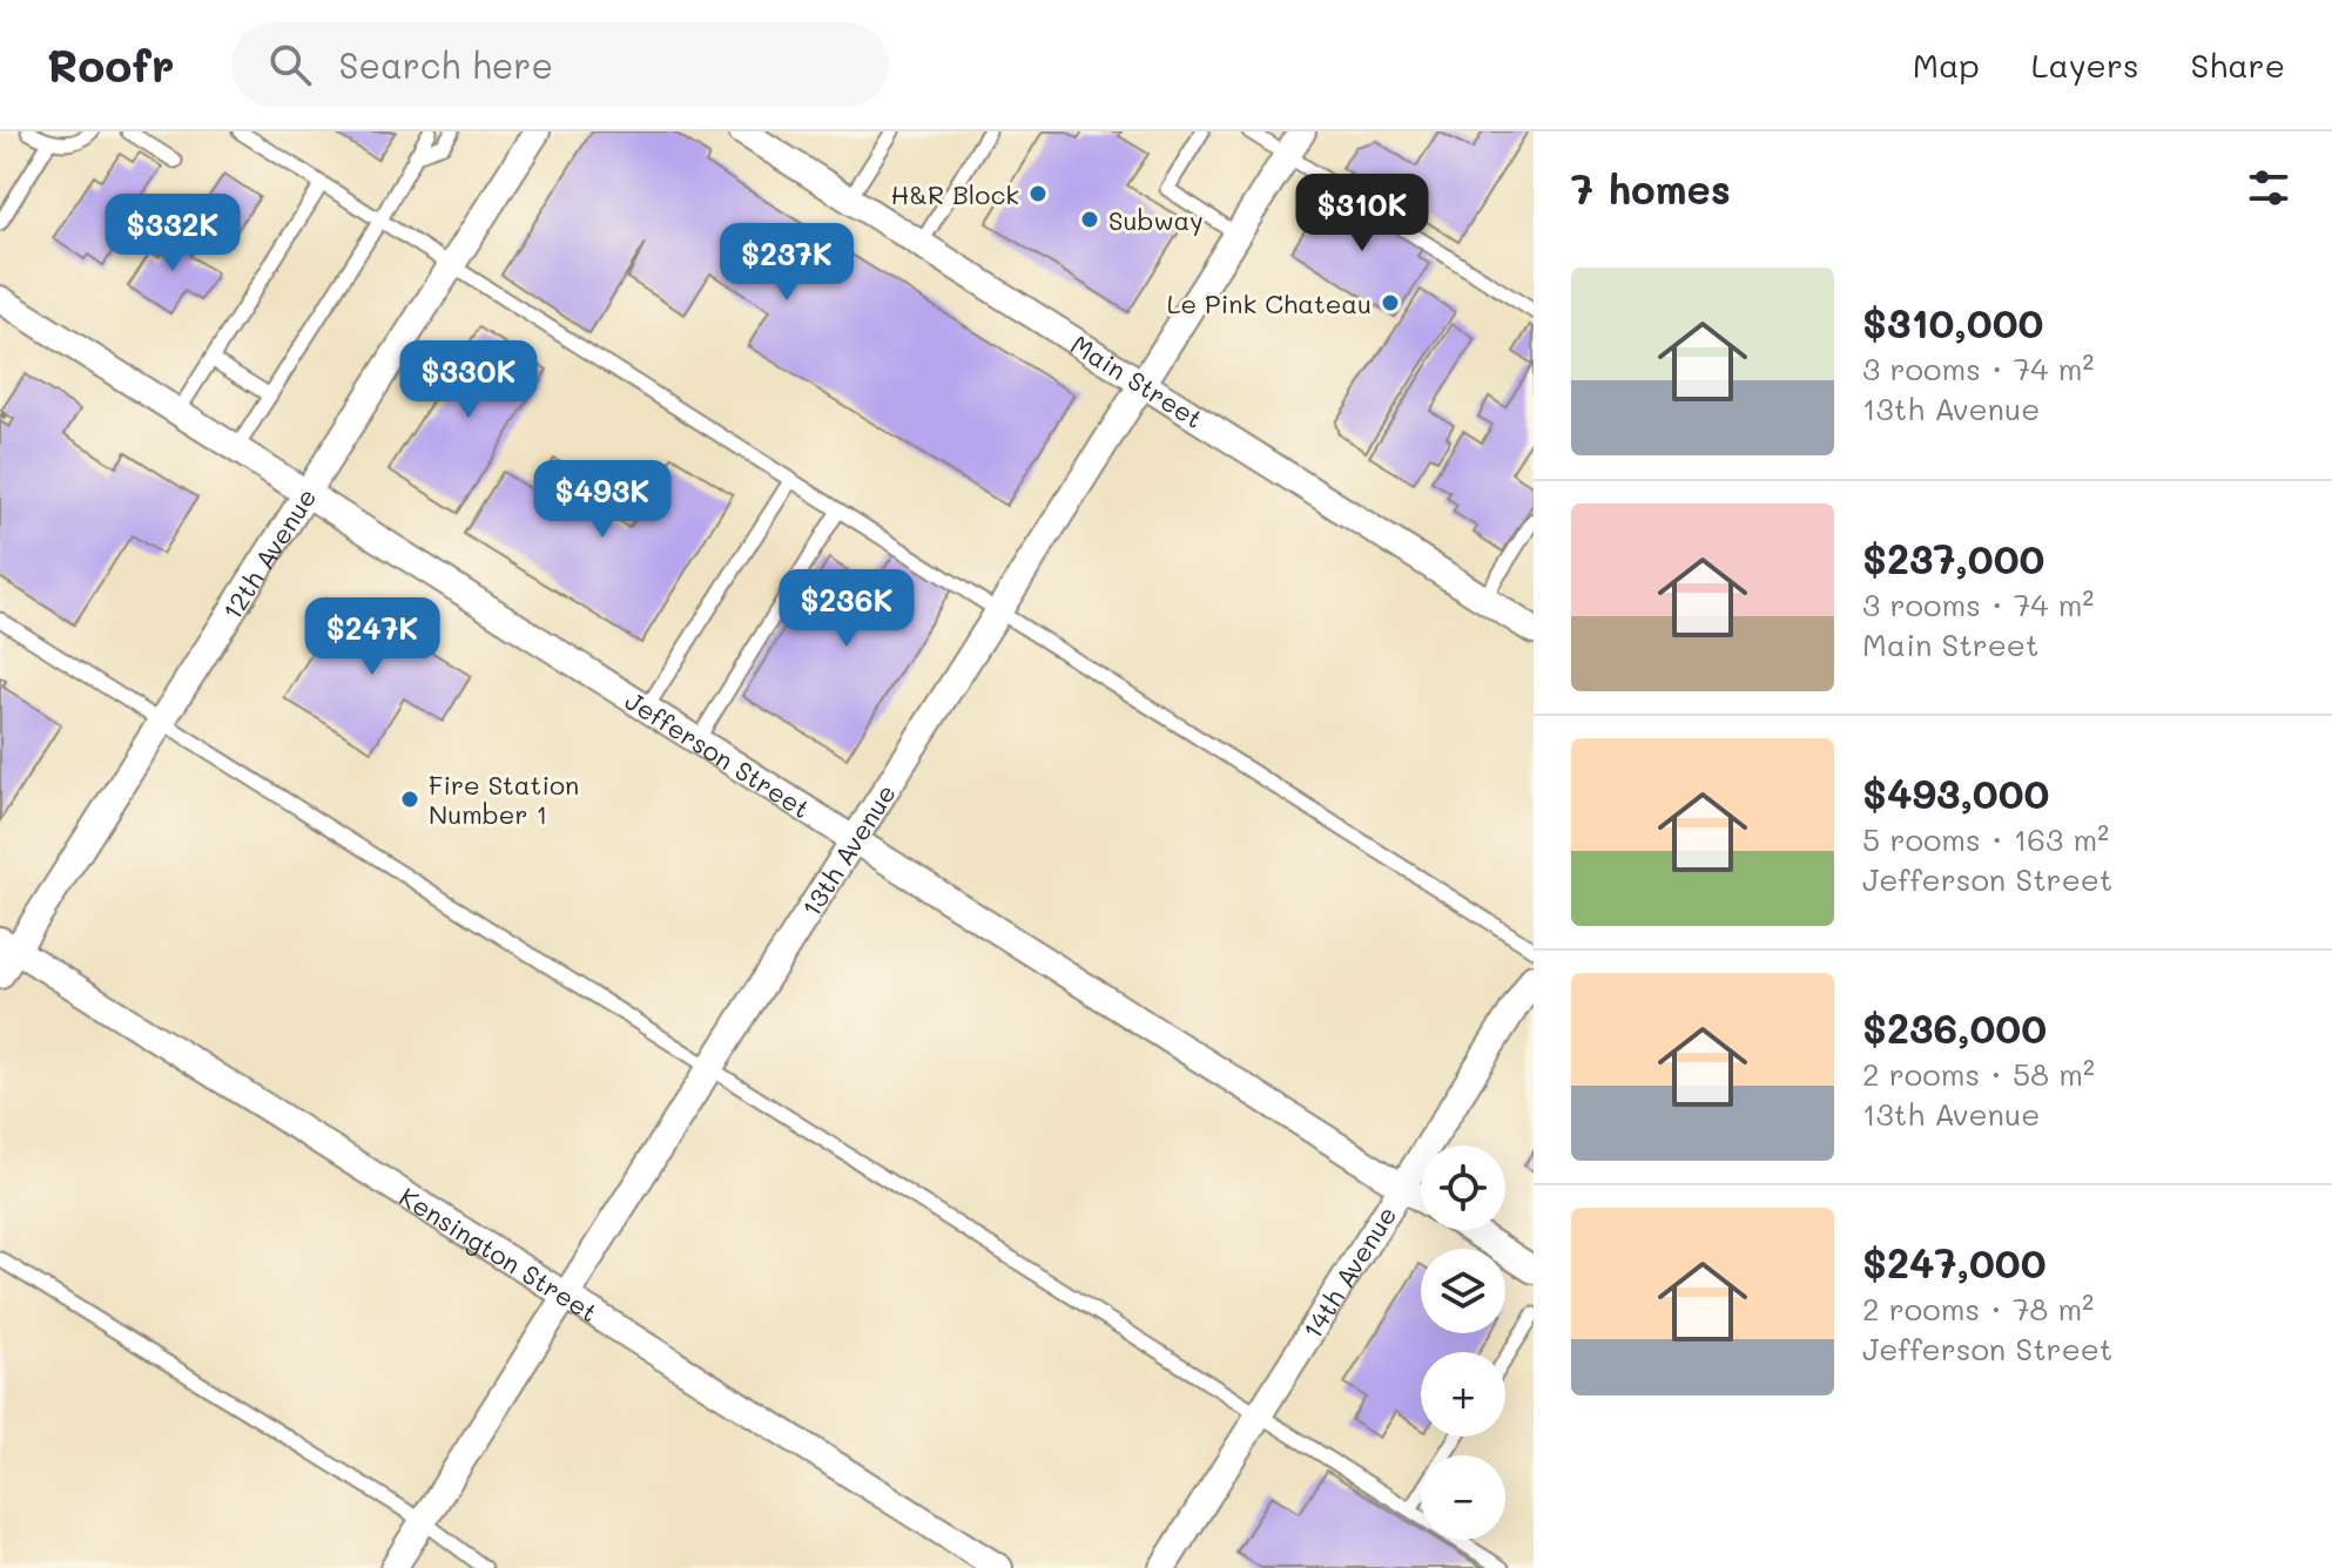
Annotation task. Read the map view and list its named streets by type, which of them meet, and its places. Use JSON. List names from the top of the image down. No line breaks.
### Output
{"streets":{"street":["Main Street","12th Avenue","Jefferson Street","13th Avenue","Kensington Street","14th Avenue"]},"crossings":[["Main Street","13th Avenue"],["12th Avenue","Jefferson Street"],["12th Avenue","Kensington Street"],["Jefferson Street","13th Avenue"],["Jefferson Street","14th Avenue"],["13th Avenue","Kensington Street"]],"places":["H&R Block","Subway","Le Pink Chateau","Fire Station Number 1"],"page":{"header":"Roofr","search":"Search here","nav":["Map","Layers","Share"],"heading":"7 homes","price":["$310K","$332K","$237K","$330K","$493K","$236K","$247K"],"list":[{"name":"$310,000","note":"3 rooms · 74 m² · 13th Avenue"},{"name":"$237,000","note":"3 rooms · 74 m² · Main Street"},{"name":"$493,000","note":"5 rooms · 163 m² · Jefferson Street"},{"name":"$236,000","note":"2 rooms · 58 m² · 13th Avenue"},{"name":"$247,000","note":"2 rooms · 78 m² · Jefferson Street"}],"map_buttons":["+","−"]}}
